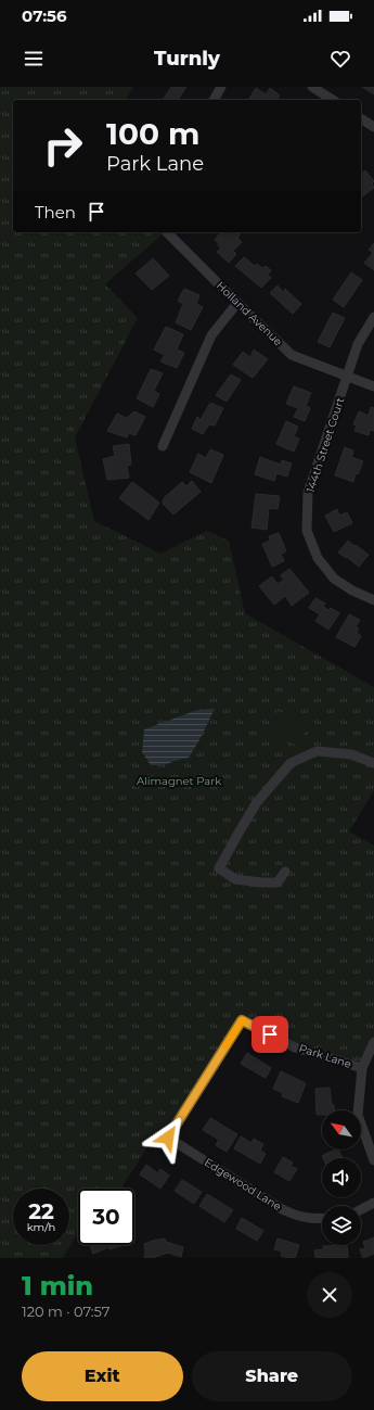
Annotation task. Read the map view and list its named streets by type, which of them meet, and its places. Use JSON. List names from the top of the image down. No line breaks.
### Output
{"streets":{"street":["Holland Avenue","144th Street Court","Park Lane","Edgewood Lane"]},"crossings":[["Holland Avenue","144th Street Court"],["Park Lane","Edgewood Lane"]],"parks":["Alimagnet Park"],"north":"top left","page":{"status":"07:56","header":"Turnly","turn":["100 m","Park Lane"],"then":"Then","speed":"22 km/h","limit":"30","heading":["1 min","120 m · 07:57"],"buttons":["Exit","Share"]}}
